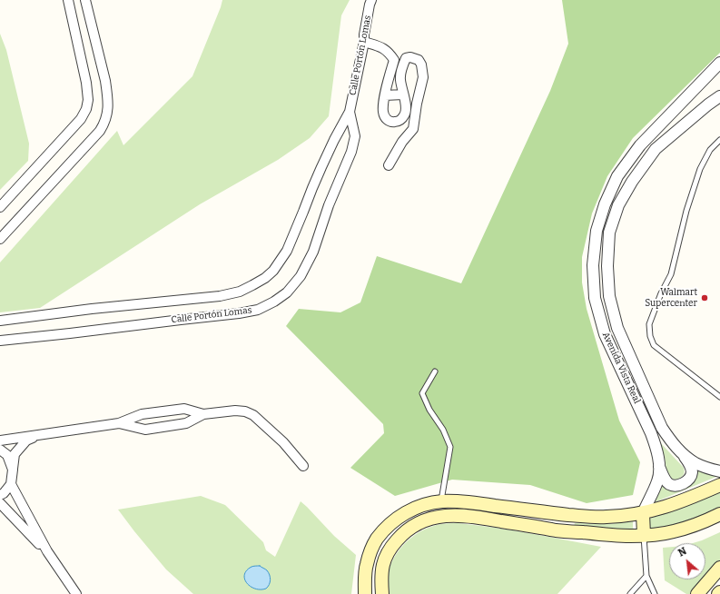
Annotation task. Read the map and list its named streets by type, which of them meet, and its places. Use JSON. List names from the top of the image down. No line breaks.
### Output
{"streets":{"street":["Calle Portón Lomas","Avenida Vista Real"]},"places":["Walmart Supercenter"],"north":"top left"}
